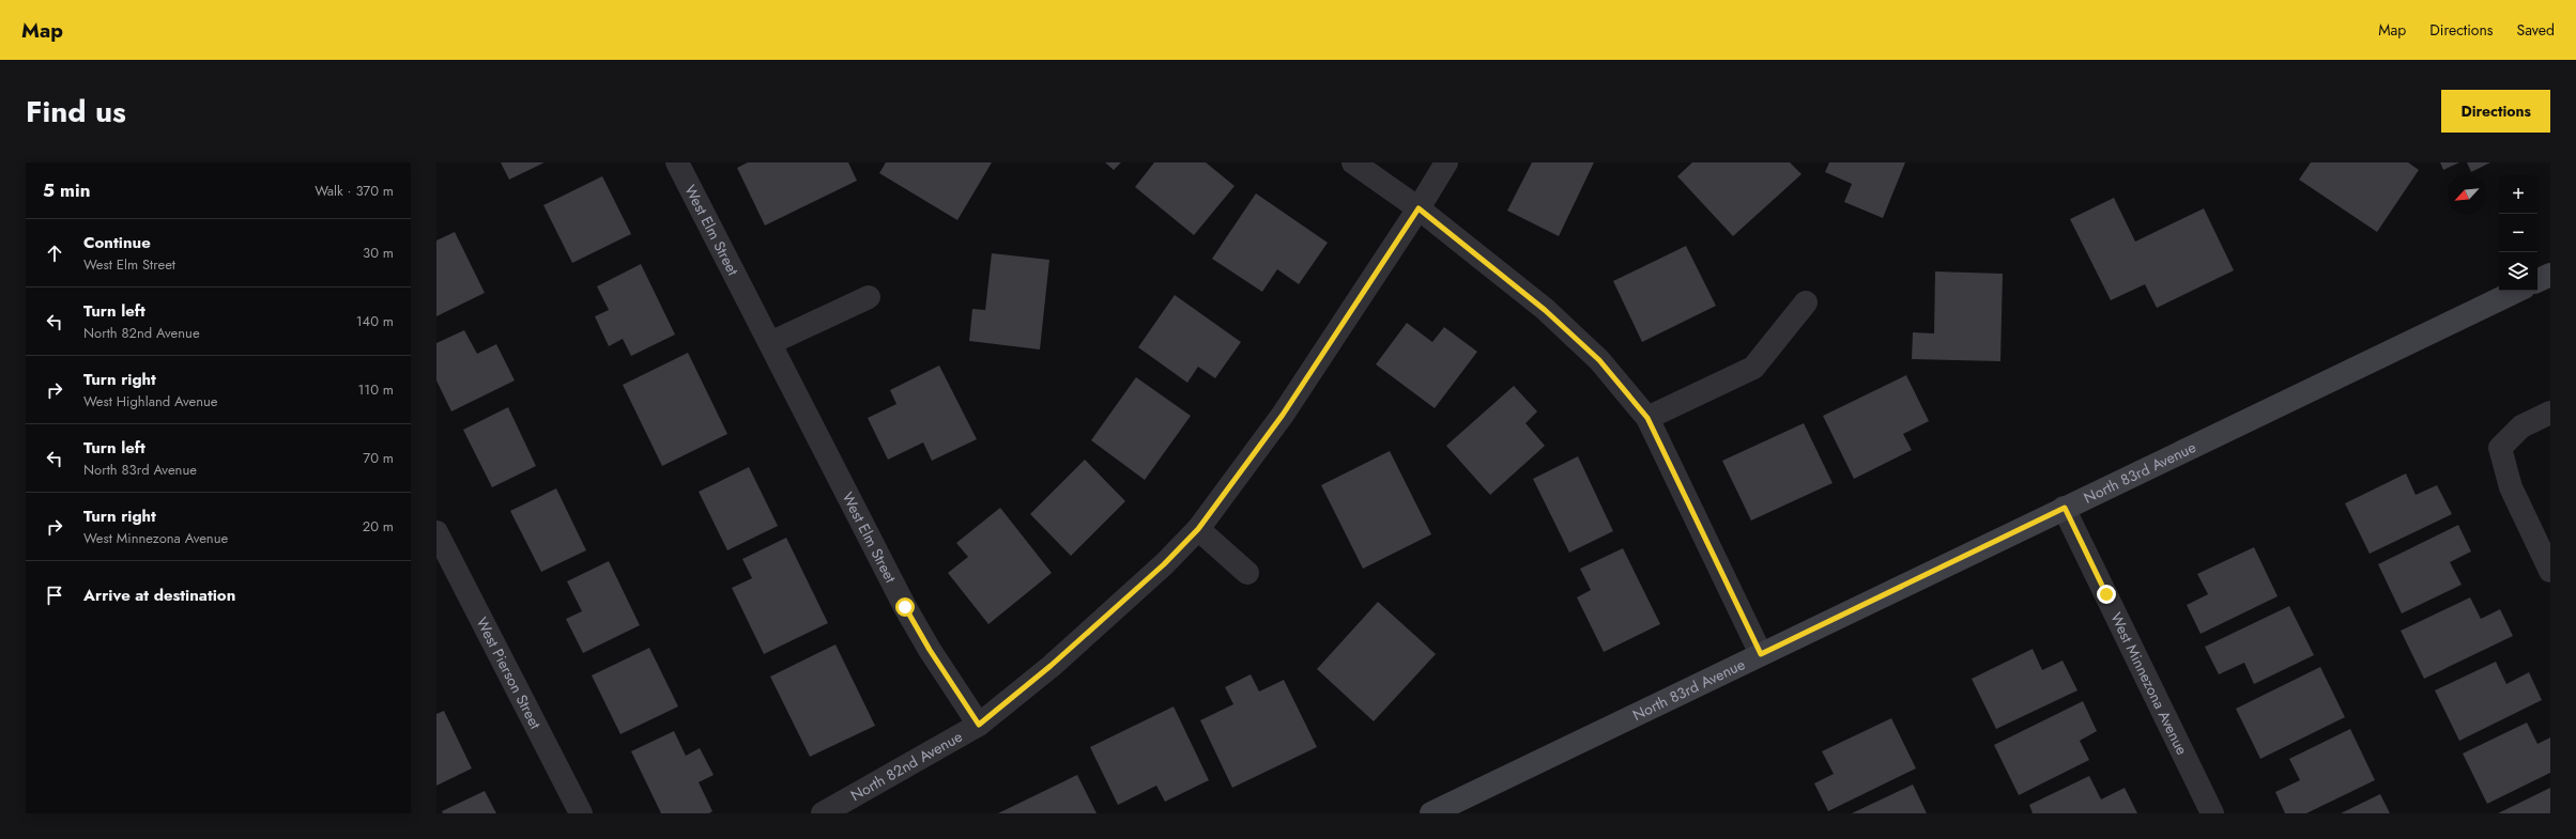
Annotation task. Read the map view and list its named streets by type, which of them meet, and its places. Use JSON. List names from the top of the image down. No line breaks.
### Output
{"streets":{"main road":["North 83rd Avenue"],"street":["West Elm Street","West Pierson Street","West Minnezona Avenue","North 82nd Avenue"]},"crossings":[["West Elm Street","North 82nd Avenue"],["North 83rd Avenue","West Minnezona Avenue"]],"north":"bottom left","page":{"header":"Map","nav":["Map","Directions","Saved"],"title":"Find us","buttons":"Directions","heading":["5 min","Walk · 370 m"],"map_buttons":["+","−"],"list":[["Continue","West Elm Street","30 m"],["Turn left","North 82nd Avenue","140 m"],["Turn right","West Highland Avenue","110 m"],["Turn left","North 83rd Avenue","70 m"],["Turn right","West Minnezona Avenue","20 m"],"Arrive at destination"]}}
